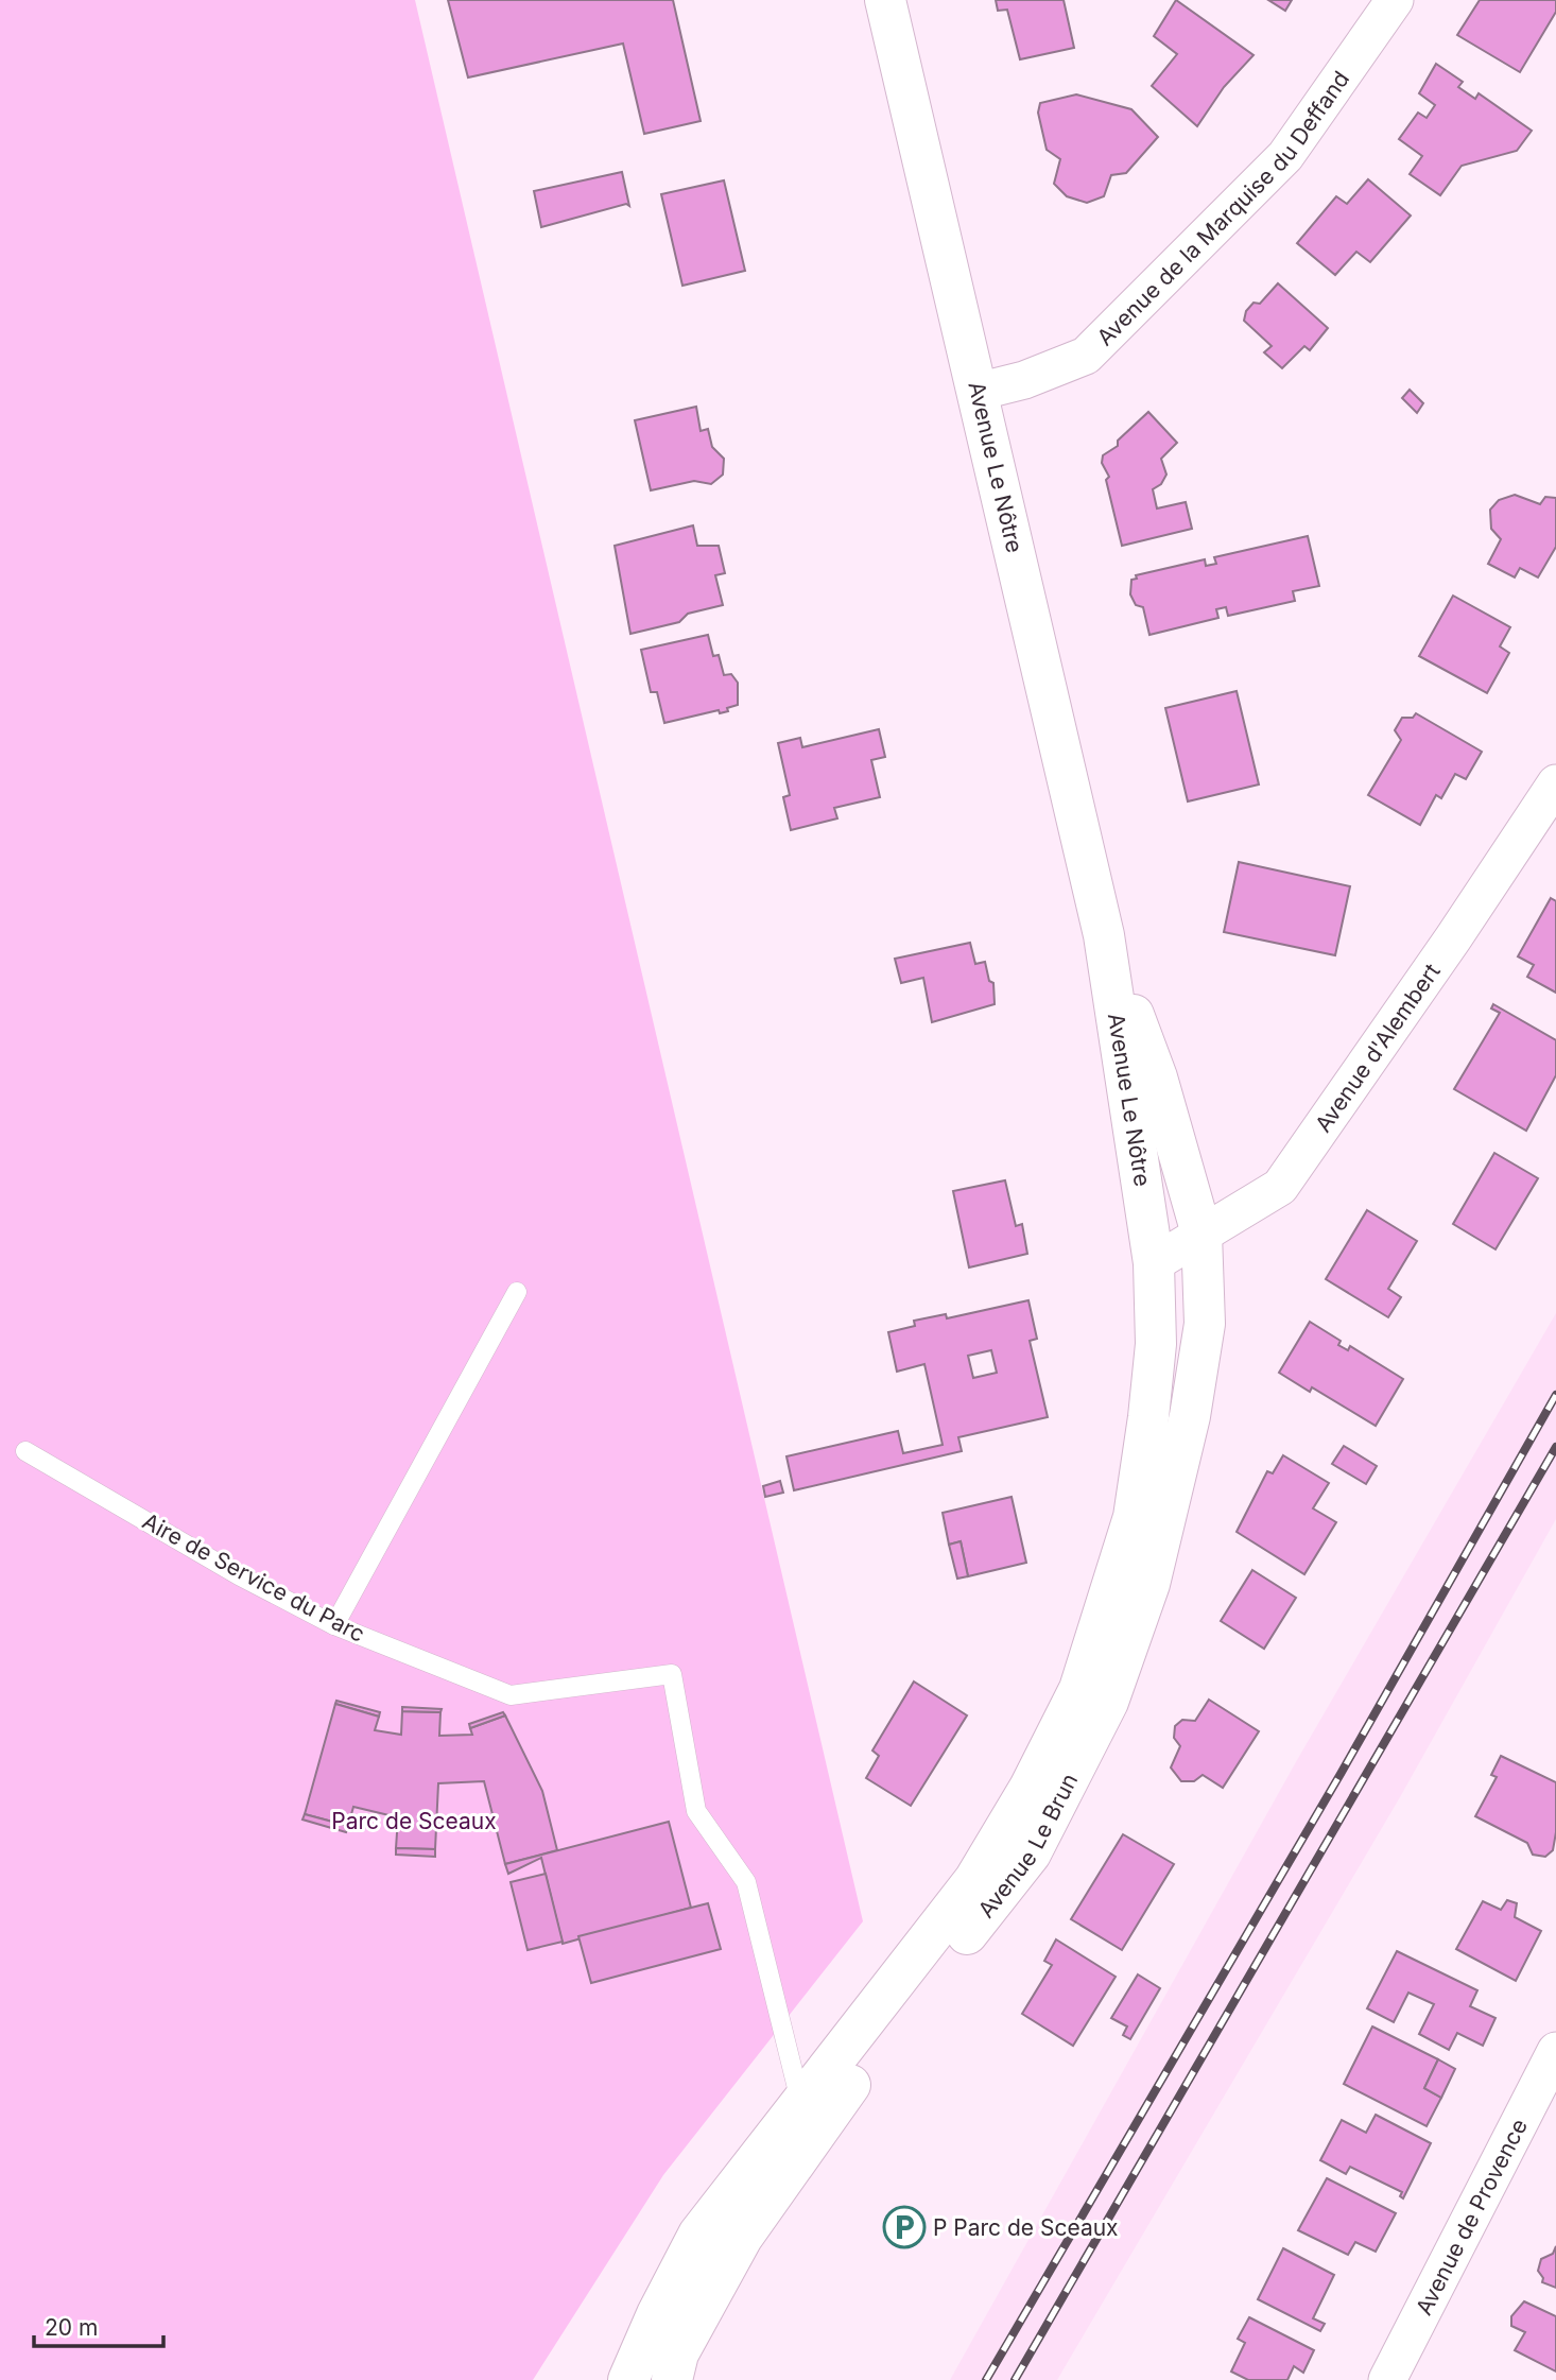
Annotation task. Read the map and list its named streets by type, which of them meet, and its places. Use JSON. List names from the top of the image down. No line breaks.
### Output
{"streets":{"main road":["Avenue Le Nôtre","Avenue Le Brun"],"street":["Avenue de la Marquise du Deffand","Avenue d'Alembert","Avenue de Provence"],"lane":["Aire de Service du Parc"]},"crossings":[["Avenue de la Marquise du Deffand","Avenue Le Nôtre"],["Avenue Le Nôtre","Avenue d'Alembert"],["Avenue Le Nôtre","Avenue Le Brun"],["Avenue d'Alembert","Avenue Le Brun"],["Aire de Service du Parc","Avenue Le Brun"]],"parks":["Parc de Sceaux"],"places":{"parking":["P Parc de Sceaux"]},"scale_bar":"20 m"}
